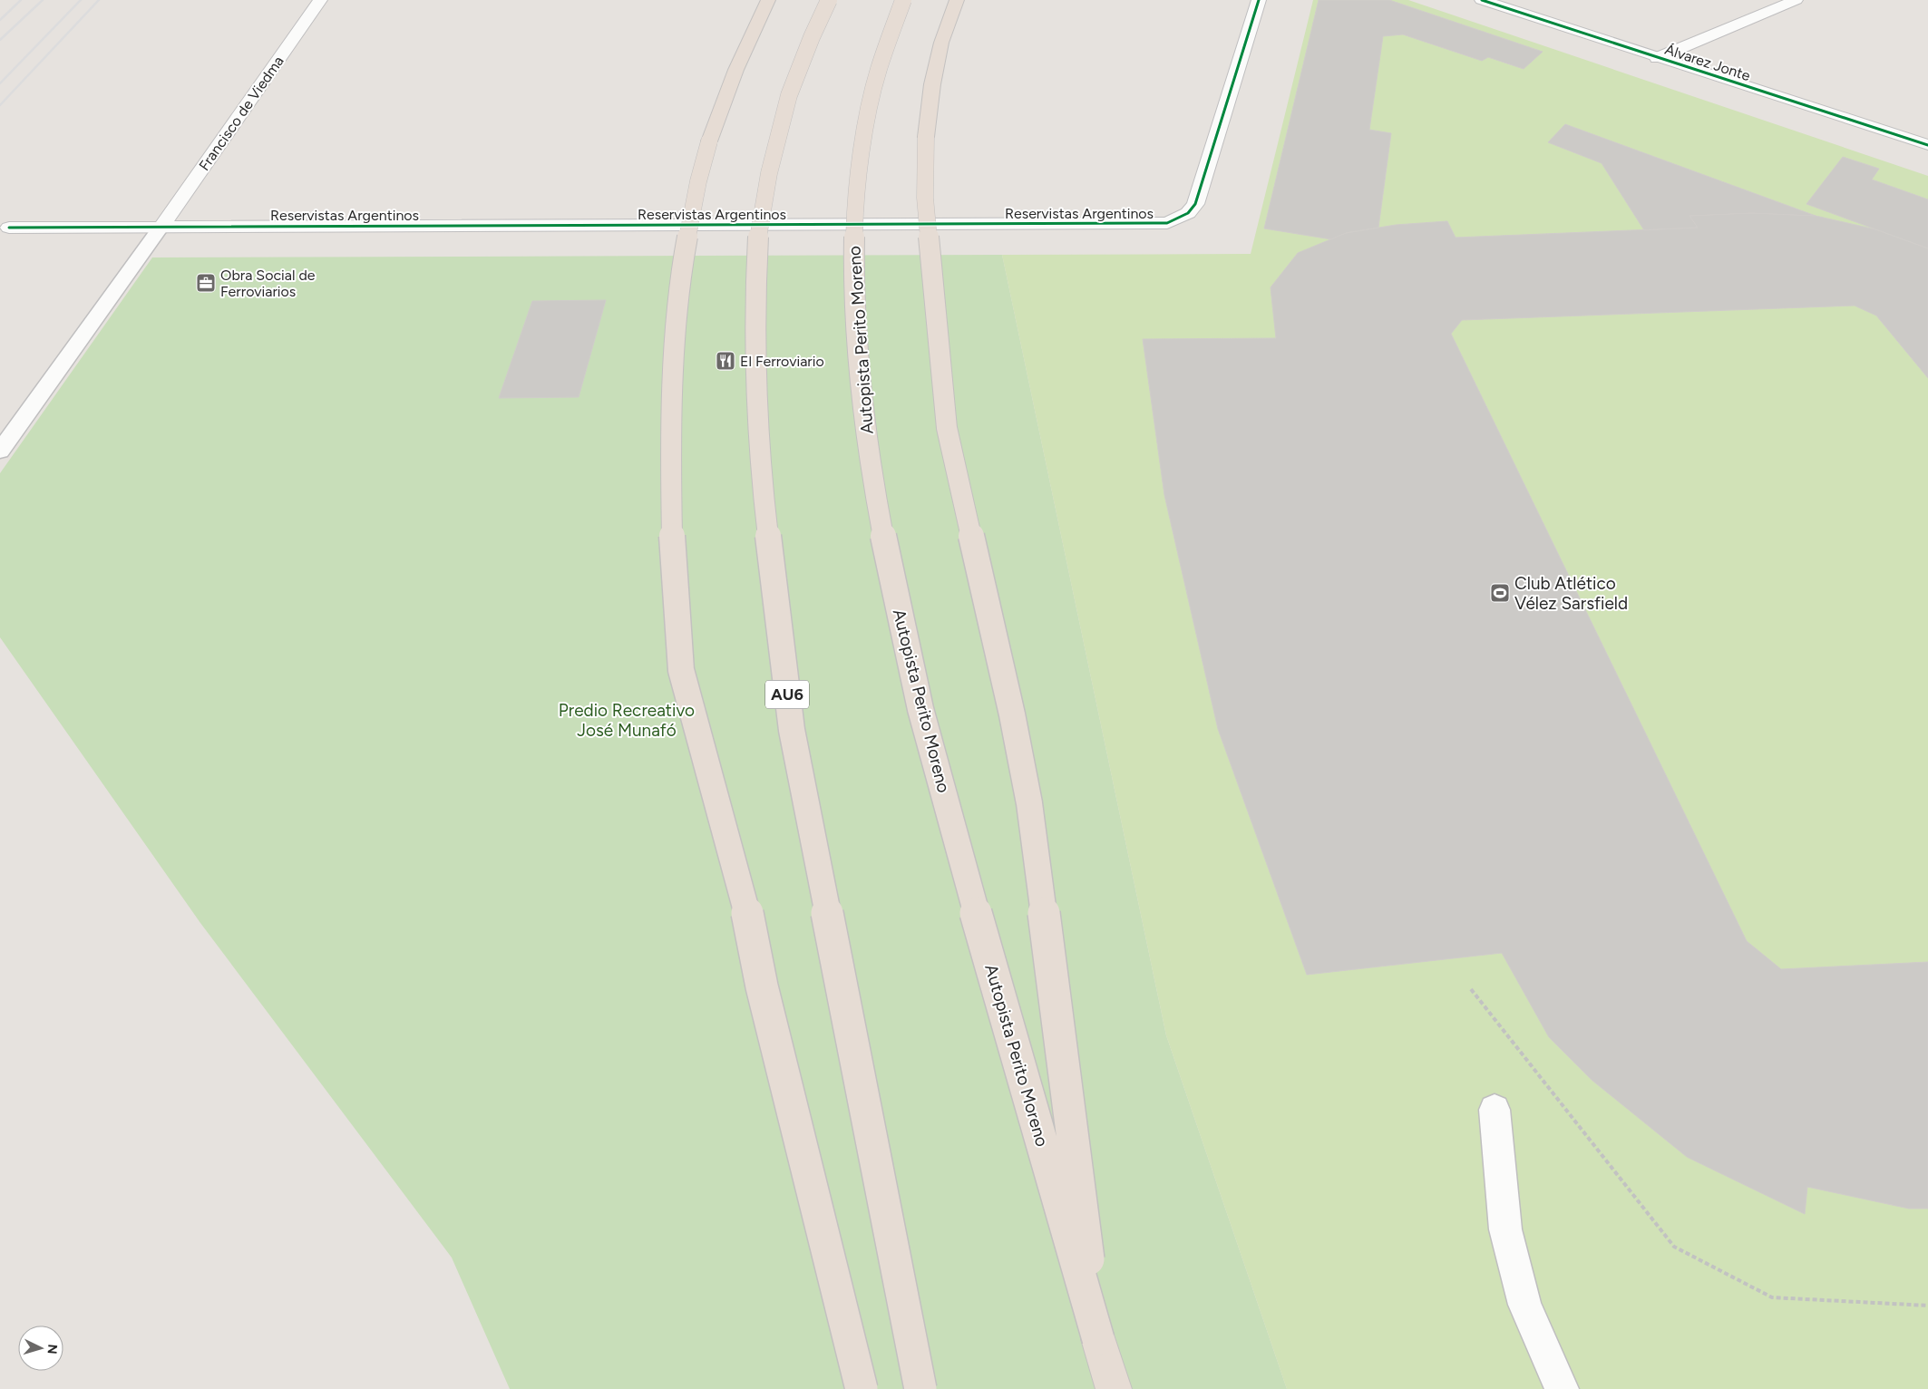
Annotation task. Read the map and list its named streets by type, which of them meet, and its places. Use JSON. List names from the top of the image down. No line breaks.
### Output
{"streets":{"highway":["Autopista Perito Moreno","AU6"],"street":["Álvarez Jonte","Francisco de Viedma","Reservistas Argentinos"]},"crossings":[["Francisco de Viedma","Reservistas Argentinos"]],"parks":["Predio Recreativo José Munafó"],"places":{"office":["Obra Social de Ferroviarios"],"restaurant":["El Ferroviario"],"sports":["Club Atlético Vélez Sarsfield"]},"north":"right"}
